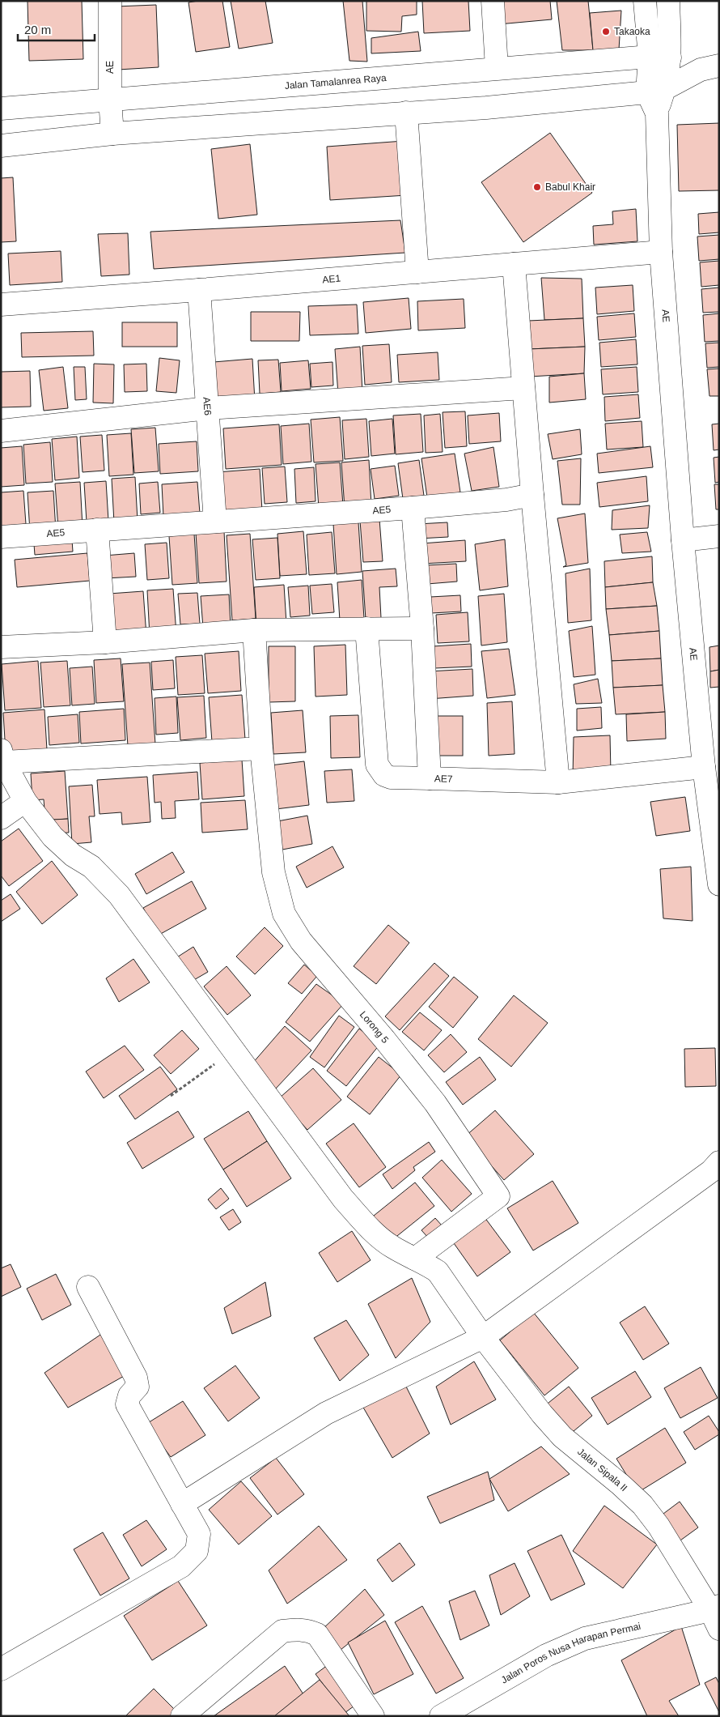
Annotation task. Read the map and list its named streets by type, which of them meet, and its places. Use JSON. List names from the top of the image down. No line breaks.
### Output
{"streets":{"street":["AE","Jalan Tamalanrea Raya","AE1","AE6","AE5","AE7","Lorong 5","Jalan Sipala II","Jalan Poros Nusa Harapan Permai"]},"crossings":[["AE","Jalan Tamalanrea Raya"],["AE","AE1"],["AE","AE7"],["AE1","AE6"],["AE6","AE5"],["AE5","AE7"],["Lorong 5","Jalan Sipala II"],["Jalan Sipala II","Jalan Poros Nusa Harapan Permai"]],"places":["Takaoka","Babul Khair"],"scale_bar":"20 m"}
